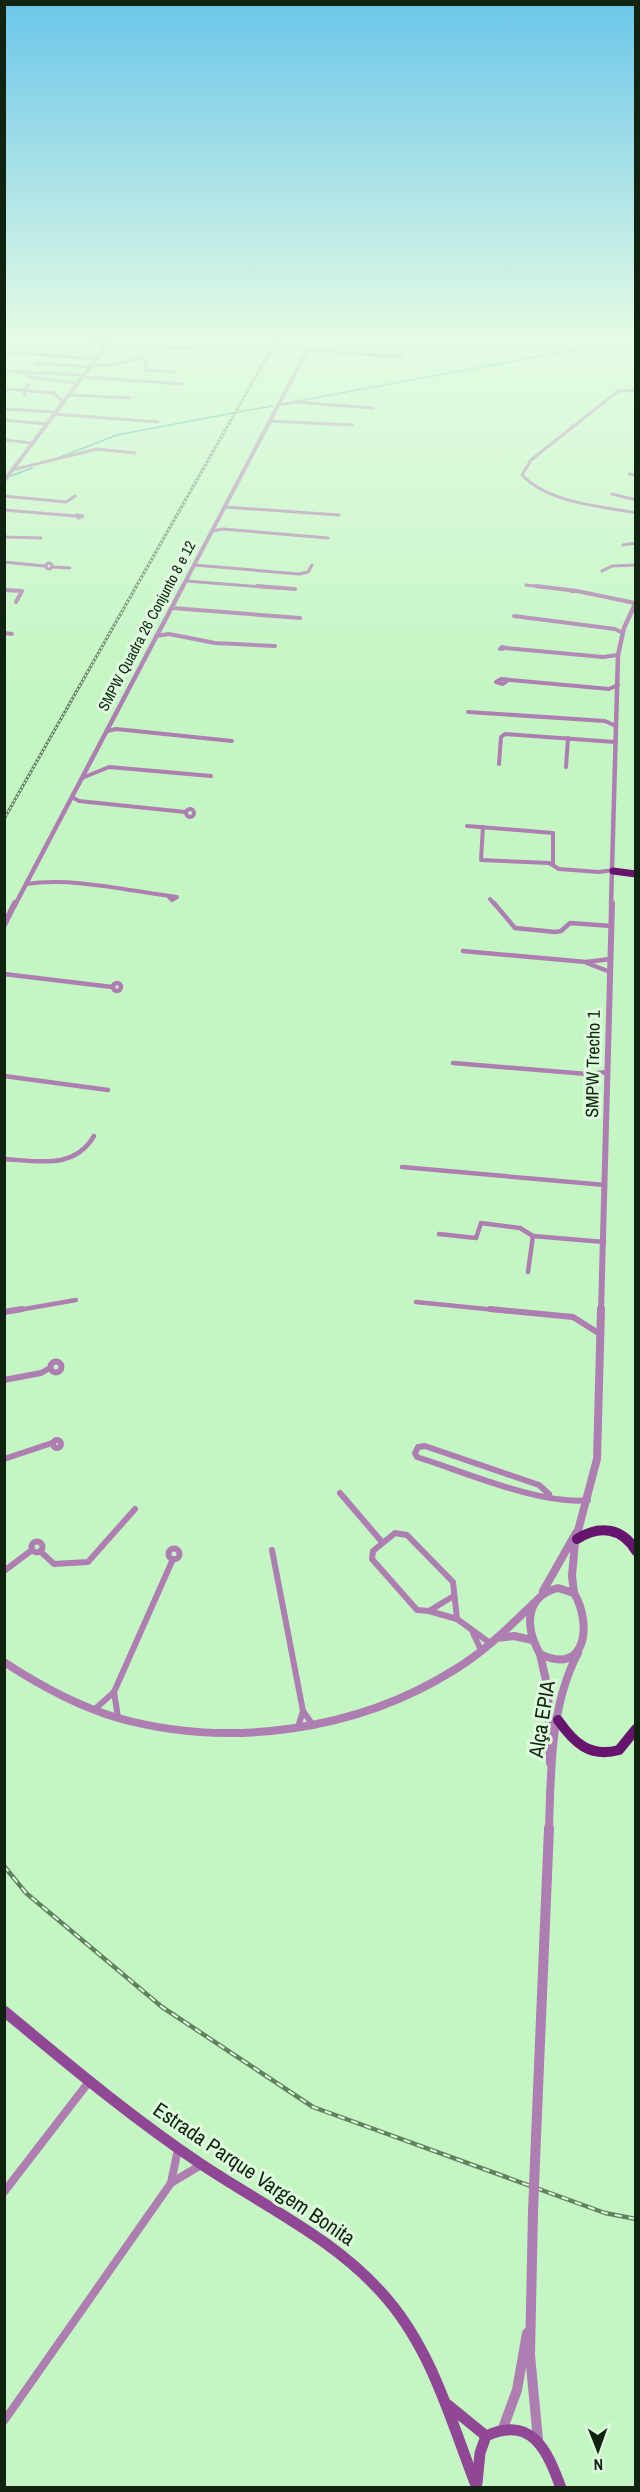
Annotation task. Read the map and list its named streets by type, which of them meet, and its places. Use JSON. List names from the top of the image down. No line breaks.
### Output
{"streets":{"main road":["Estrada Parque Vargem Bonita"],"street":["SMPW Quadra 26 Conjunto 8 e 12","SMPW Trecho 1","Alça EPIA"]},"north":"bottom"}
